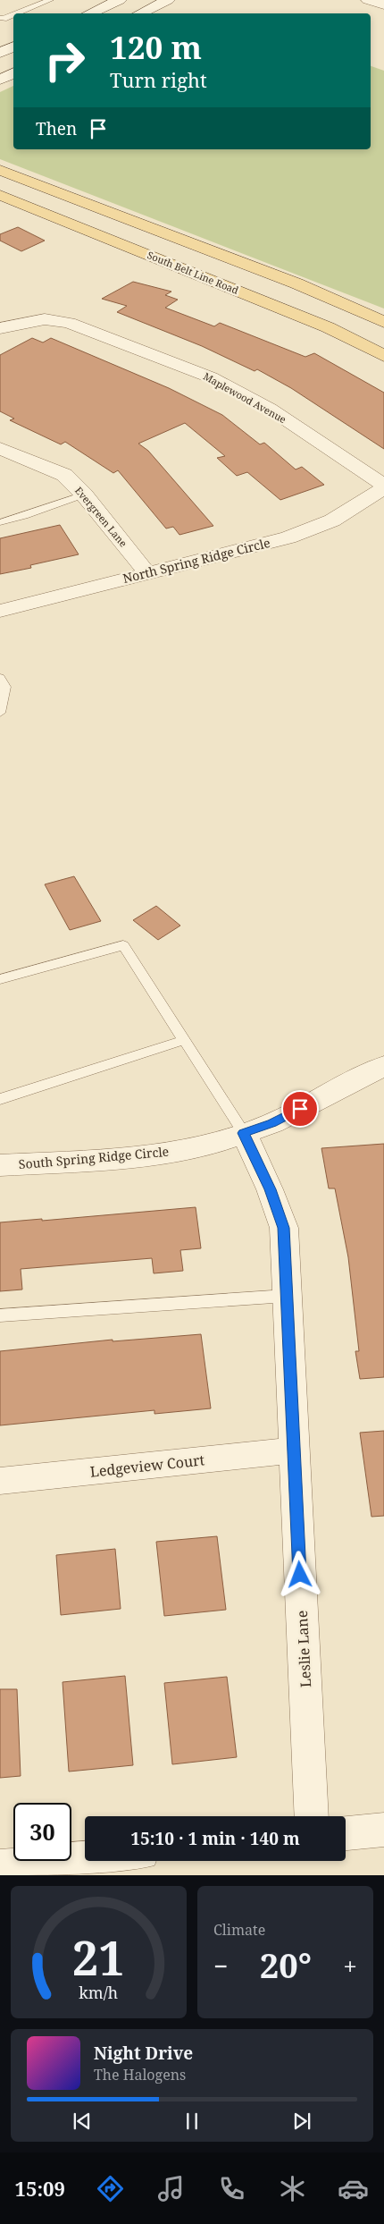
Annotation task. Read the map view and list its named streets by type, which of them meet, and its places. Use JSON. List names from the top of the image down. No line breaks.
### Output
{"streets":{"main road":["South Belt Line Road"],"street":["Maplewood Avenue","Evergreen Lane","North Spring Ridge Circle","South Spring Ridge Circle","Ledgeview Court","Leslie Lane"]},"crossings":[["Maplewood Avenue","North Spring Ridge Circle"],["Evergreen Lane","North Spring Ridge Circle"],["South Spring Ridge Circle","Leslie Lane"],["Ledgeview Court","Leslie Lane"]],"page":{"turn":["120 m","Turn right"],"then":"Then","limit":"30","trip":"15:10 · 1 min · 140 m","tile":"Climate","heat":["−","20°","+"],"song":["Night Drive","The Halogens"],"tabs":"15:09","gauge":["21","km/h"]}}
